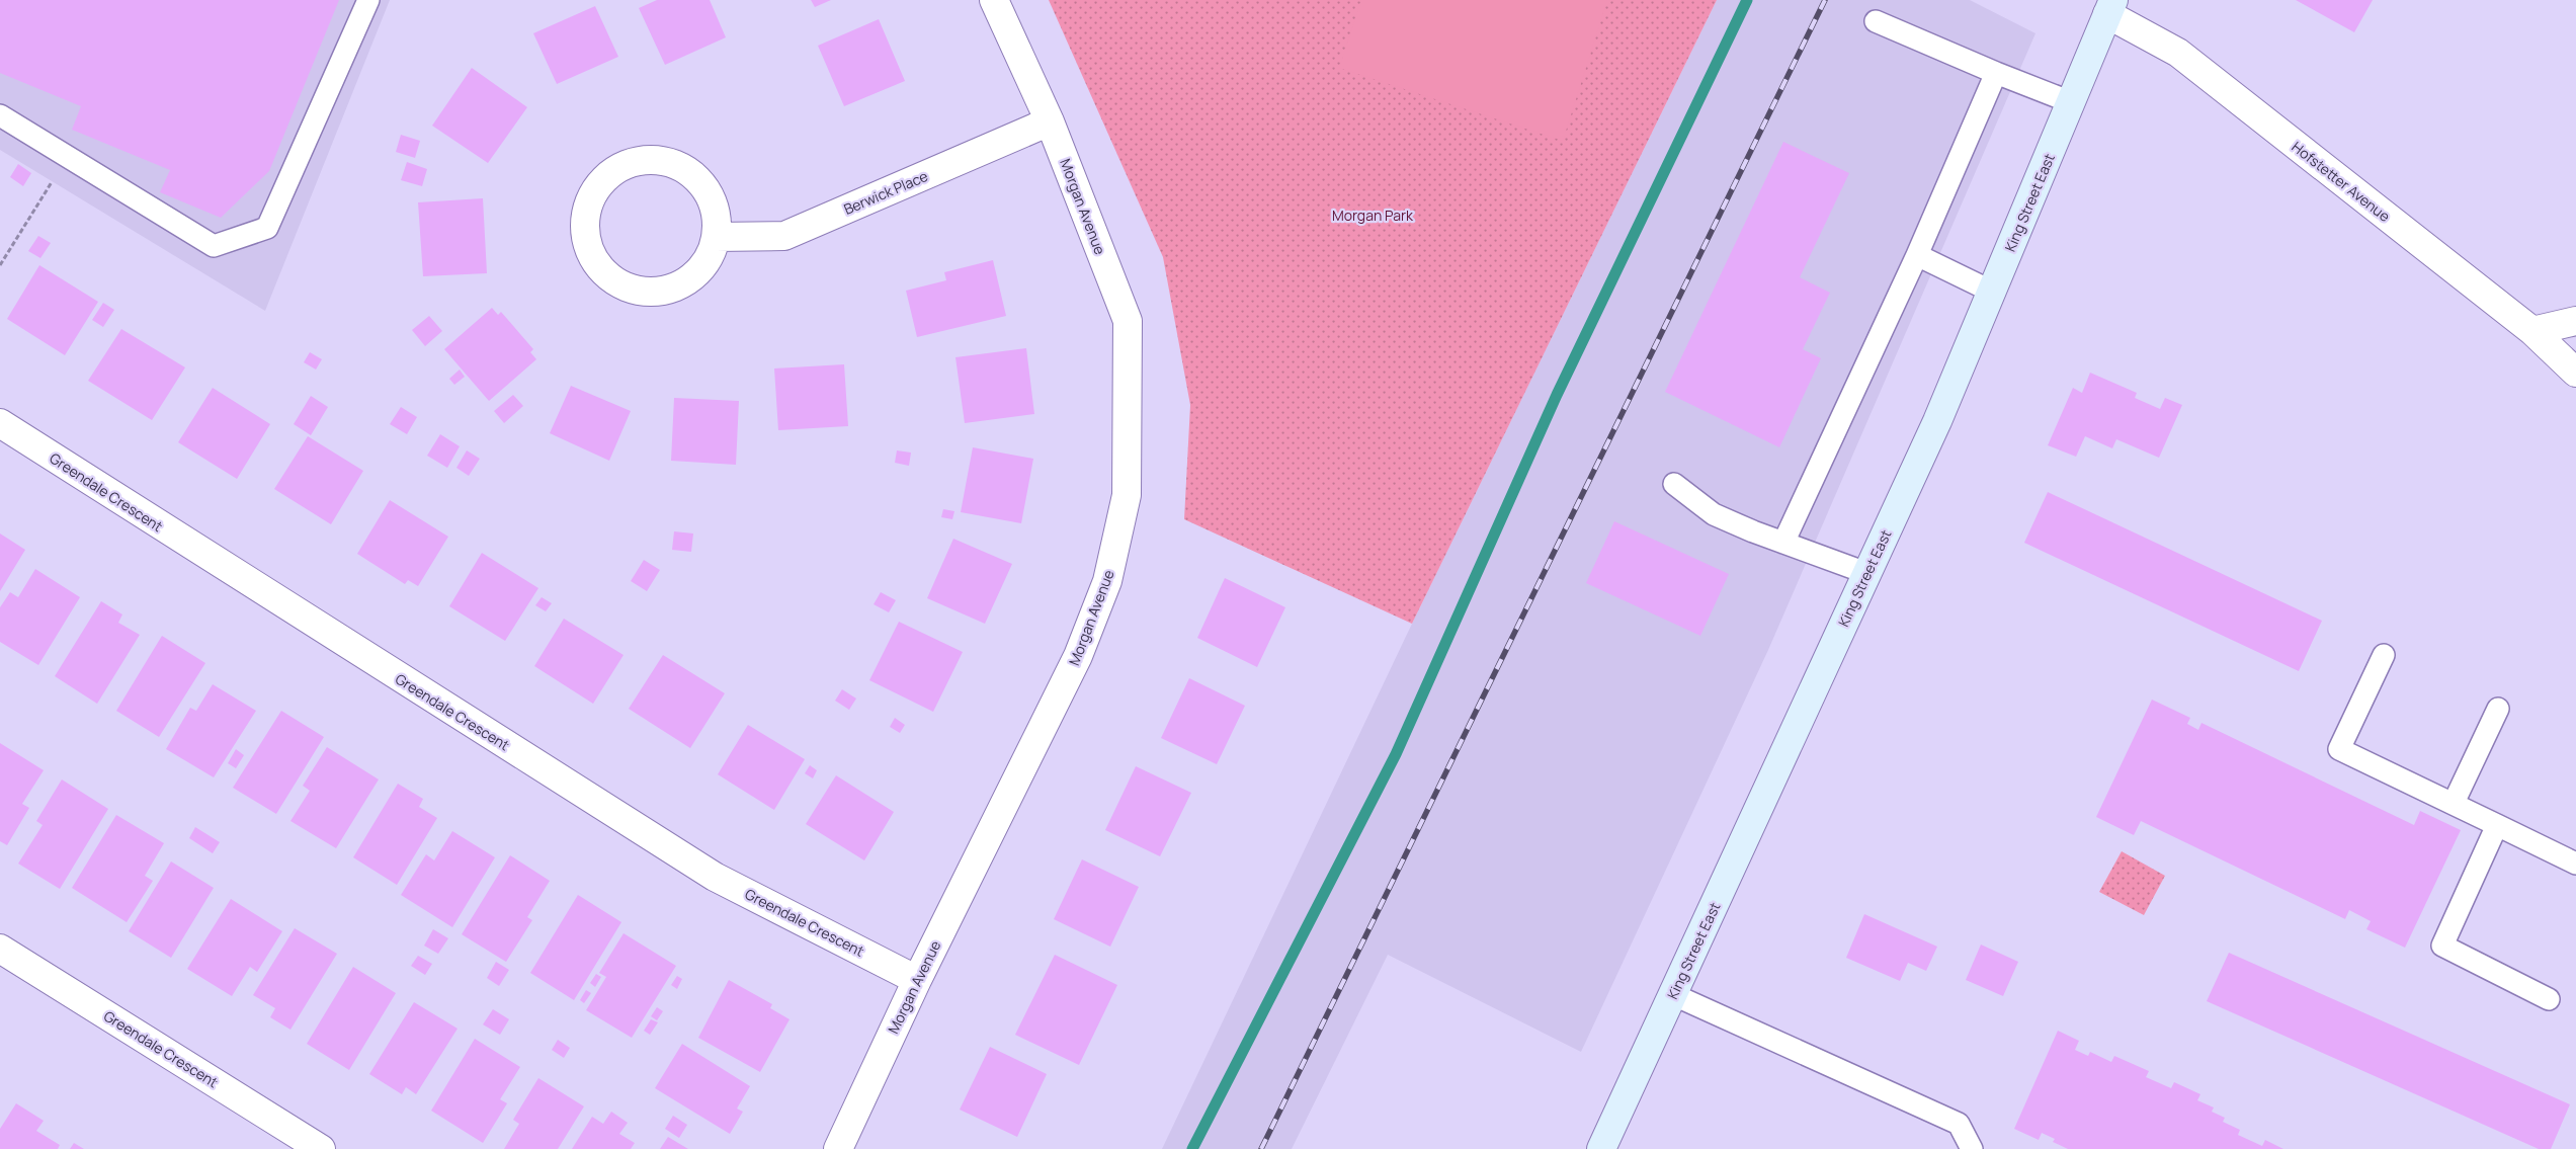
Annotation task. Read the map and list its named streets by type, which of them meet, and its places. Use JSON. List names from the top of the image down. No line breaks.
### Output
{"streets":{"main road":["King Street East"],"street":["Hofstetter Avenue","Berwick Place","Morgan Avenue","Greendale Crescent"]},"crossings":[["Hofstetter Avenue","King Street East"],["Berwick Place","Morgan Avenue"],["Morgan Avenue","Greendale Crescent"]],"parks":["Morgan Park"]}
